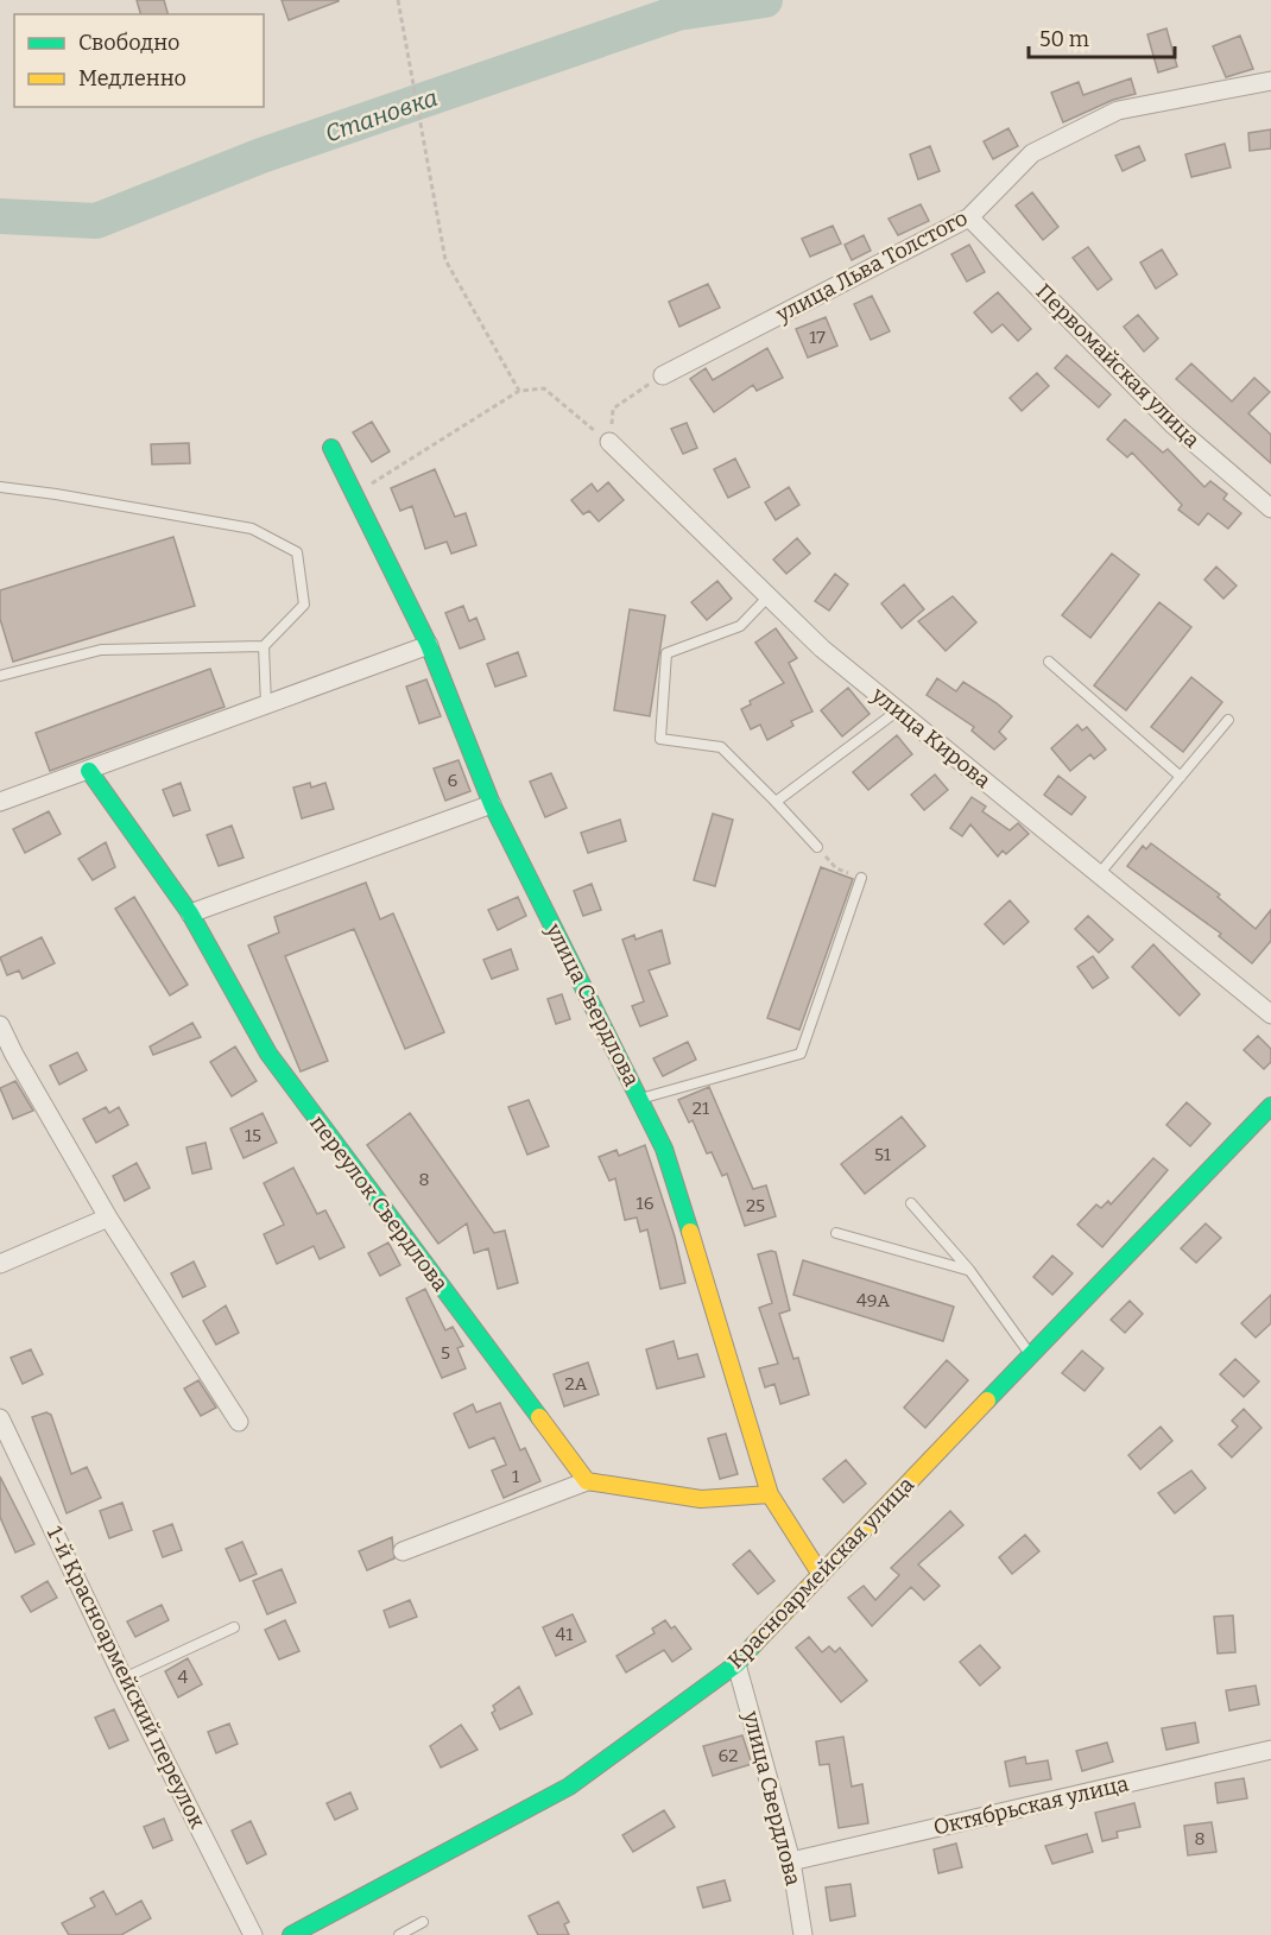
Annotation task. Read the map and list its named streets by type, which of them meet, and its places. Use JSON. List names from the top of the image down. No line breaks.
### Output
{"streets":{"street":["улица Льва Толстого","Первомайская улица","улица Кирова","улица Свердлова","переулок Свердлова","Красноармейская улица","1-й Красноармейский переулок","Октябрьская улица"]},"crossings":[["улица Льва Толстого","Первомайская улица"],["улица Свердлова","Красноармейская улица"],["улица Свердлова","Октябрьская улица"]],"water":["Становка"],"house_numbers":["17","6","21","15","51","8","16","25","49А","5","2А","1","41","4","62","8"],"legend":["Свободно","Медленно"],"scale_bar":"50 m"}
